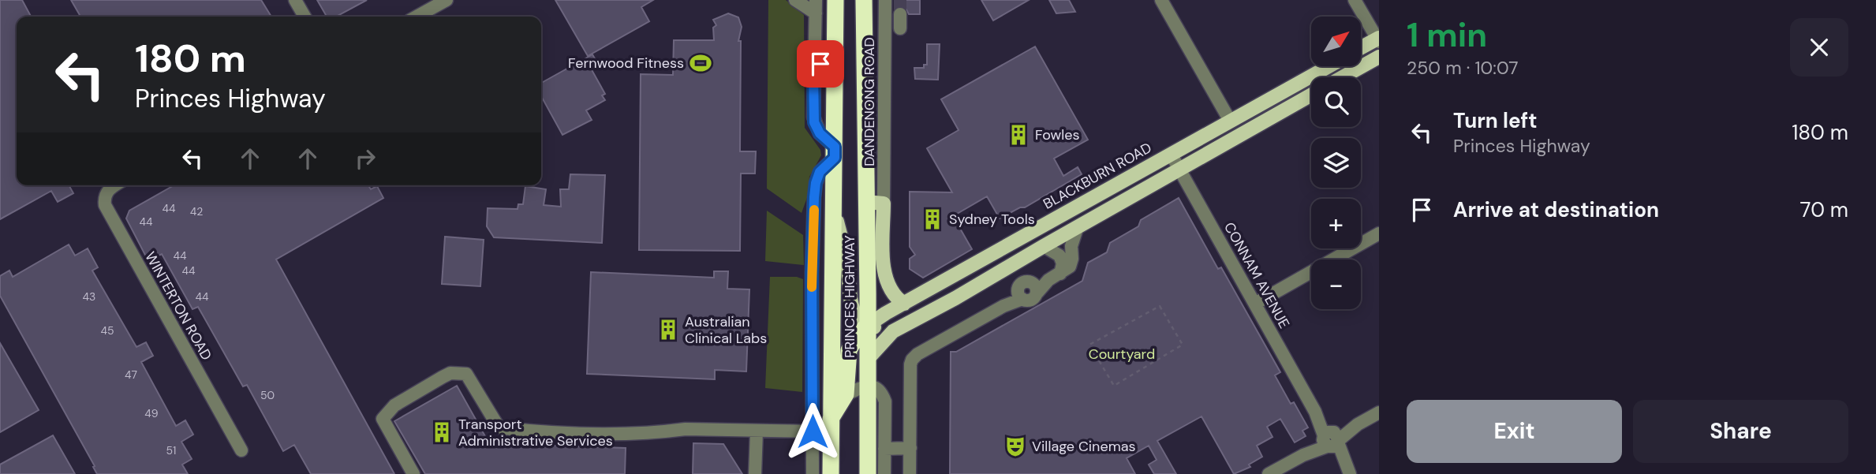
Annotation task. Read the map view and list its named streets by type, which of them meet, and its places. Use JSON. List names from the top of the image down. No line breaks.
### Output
{"streets":{"highway":["PRINCES HIGHWAY"],"main road":["BLACKBURN ROAD"],"street":["DANDENONG ROAD","CONNAM AVENUE","WINTERTON ROAD"]},"crossings":[["BLACKBURN ROAD","CONNAM AVENUE"],["BLACKBURN ROAD","PRINCES HIGHWAY"]],"parks":["Courtyard"],"places":{"sports":["Fernwood Fitness"],"building":["Fowles","Sydney Tools","Australian Clinical Labs","Transport Administrative Services"],"theatre":["Village Cinemas"]},"house_numbers":["44","42","44","44","44","43","44","45","47","50","49","51"],"north":"top right","page":{"heading":["1 min","250 m · 10:07"],"map_buttons":["+","−"],"turn":["180 m","Princes Highway"],"list":[{"name":"Turn left","note":"Princes Highway","value":"180 m"},{"name":"Arrive at destination","value":"70 m"}],"buttons":["Exit","Share"]}}
